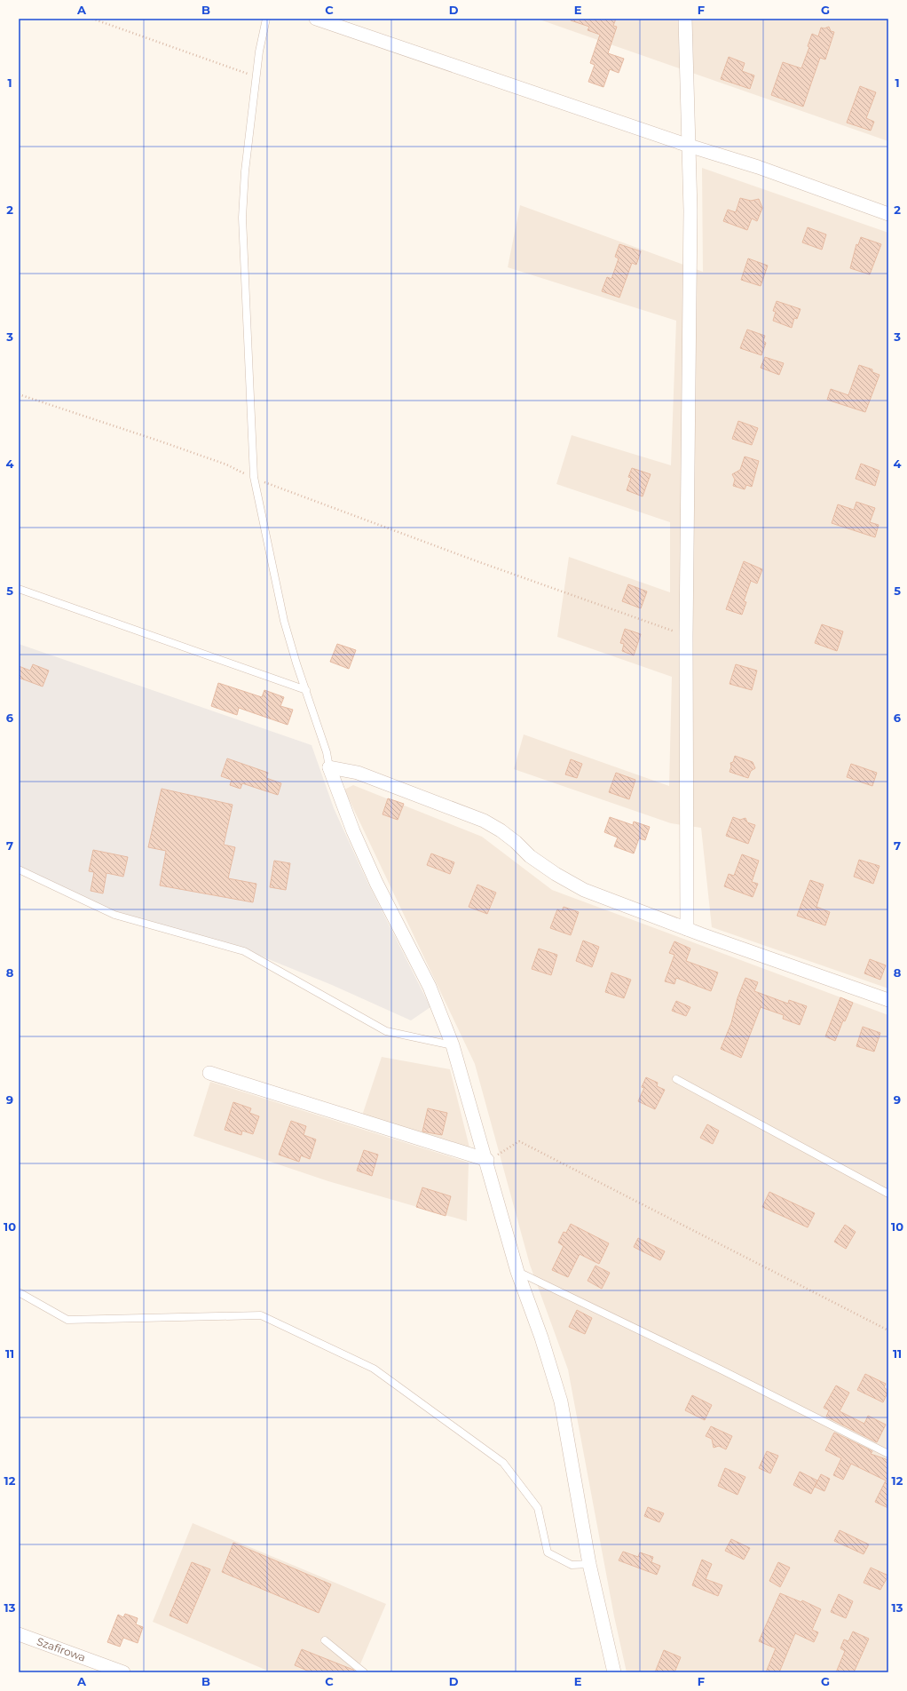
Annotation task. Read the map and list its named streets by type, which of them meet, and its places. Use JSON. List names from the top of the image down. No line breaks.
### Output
{"streets":{"street":["Szafirowa"]},"grid":{"columns":["A","B","C","D","E","F","G"],"rows":["1","2","3","4","5","6","7","8","9","10","11","12","13"]}}
